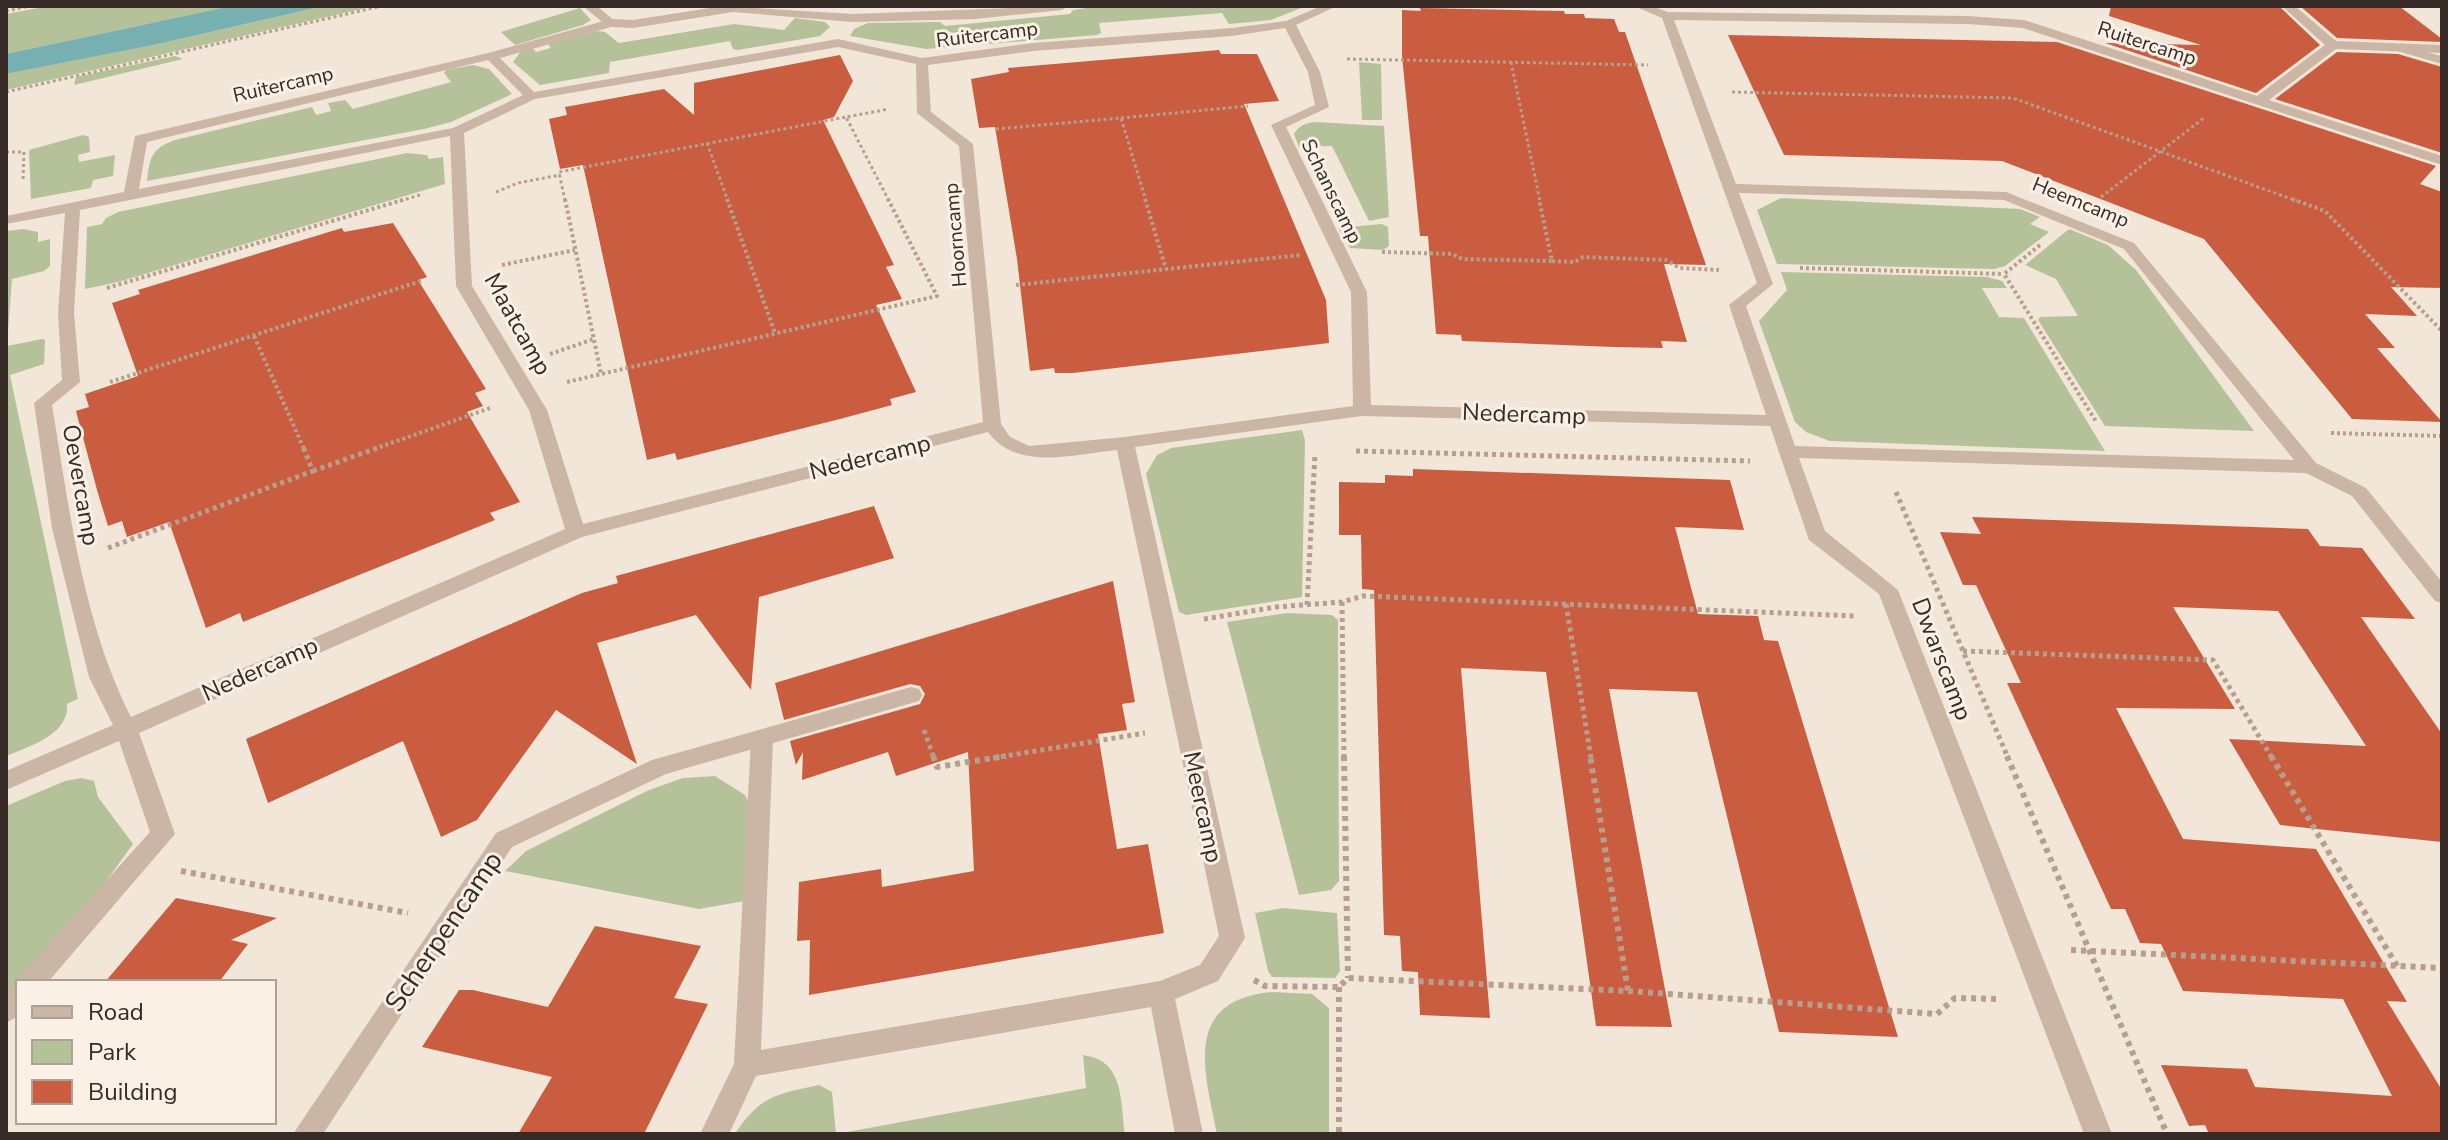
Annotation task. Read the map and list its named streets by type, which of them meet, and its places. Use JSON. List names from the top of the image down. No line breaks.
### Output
{"streets":{"street":["Ruitercamp","Schanscamp","Heemcamp","Hoorncamp","Maatcamp","Nedercamp","Oevercamp","Dwarscamp","Meercamp","Scherpencamp"]},"crossings":[["Ruitercamp","Schanscamp"],["Ruitercamp","Maatcamp"],["Schanscamp","Nedercamp"],["Heemcamp","Dwarscamp"],["Hoorncamp","Nedercamp"],["Maatcamp","Nedercamp"],["Nedercamp","Oevercamp"],["Nedercamp","Dwarscamp"],["Nedercamp","Meercamp"]],"legend":["Road","Park","Building"]}
